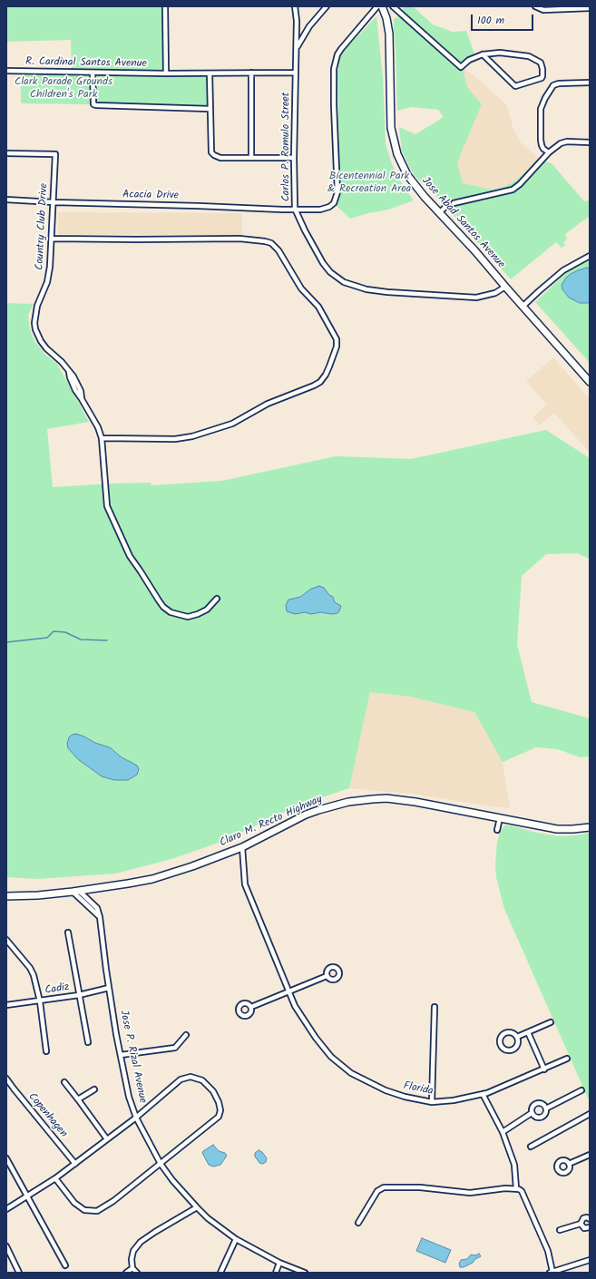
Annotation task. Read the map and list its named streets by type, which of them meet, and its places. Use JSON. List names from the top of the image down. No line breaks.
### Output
{"streets":{"main road":["Jose Abad Santos Avenue","Claro M. Recto Highway"],"street":["R. Cardinal Santos Avenue","Carlos P. Romulo Street","Acacia Drive","Country Club Drive","Cadiz","Jose P. Rizal Avenue","Florida","Copenhagen"]},"crossings":[["R. Cardinal Santos Avenue","Carlos P. Romulo Street"],["Carlos P. Romulo Street","Acacia Drive"],["Carlos P. Romulo Street","Jose Abad Santos Avenue"],["Acacia Drive","Country Club Drive"],["Claro M. Recto Highway","Jose P. Rizal Avenue"],["Claro M. Recto Highway","Florida"],["Cadiz","Jose P. Rizal Avenue"]],"parks":["Clark Parade Grounds Children's Park","Bicentennial Park & Recreation Area"],"scale_bar":"100 m"}
